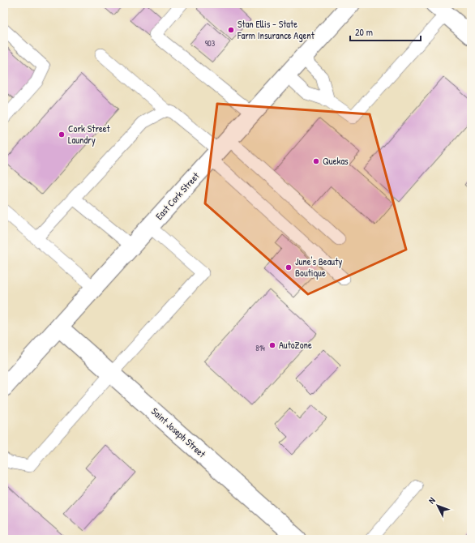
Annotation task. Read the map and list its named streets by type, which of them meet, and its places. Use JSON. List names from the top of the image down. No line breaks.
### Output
{"streets":{"street":["East Cork Street","Saint Joseph Street"]},"crossings":[["East Cork Street","Saint Joseph Street"]],"places":["Stan Ellis - State Farm Insurance Agent","Cork Street Laundry","Quekas","June's Beauty Boutique","AutoZone"],"house_numbers":["903","814"],"scale_bar":"20 m","north":"top left"}
